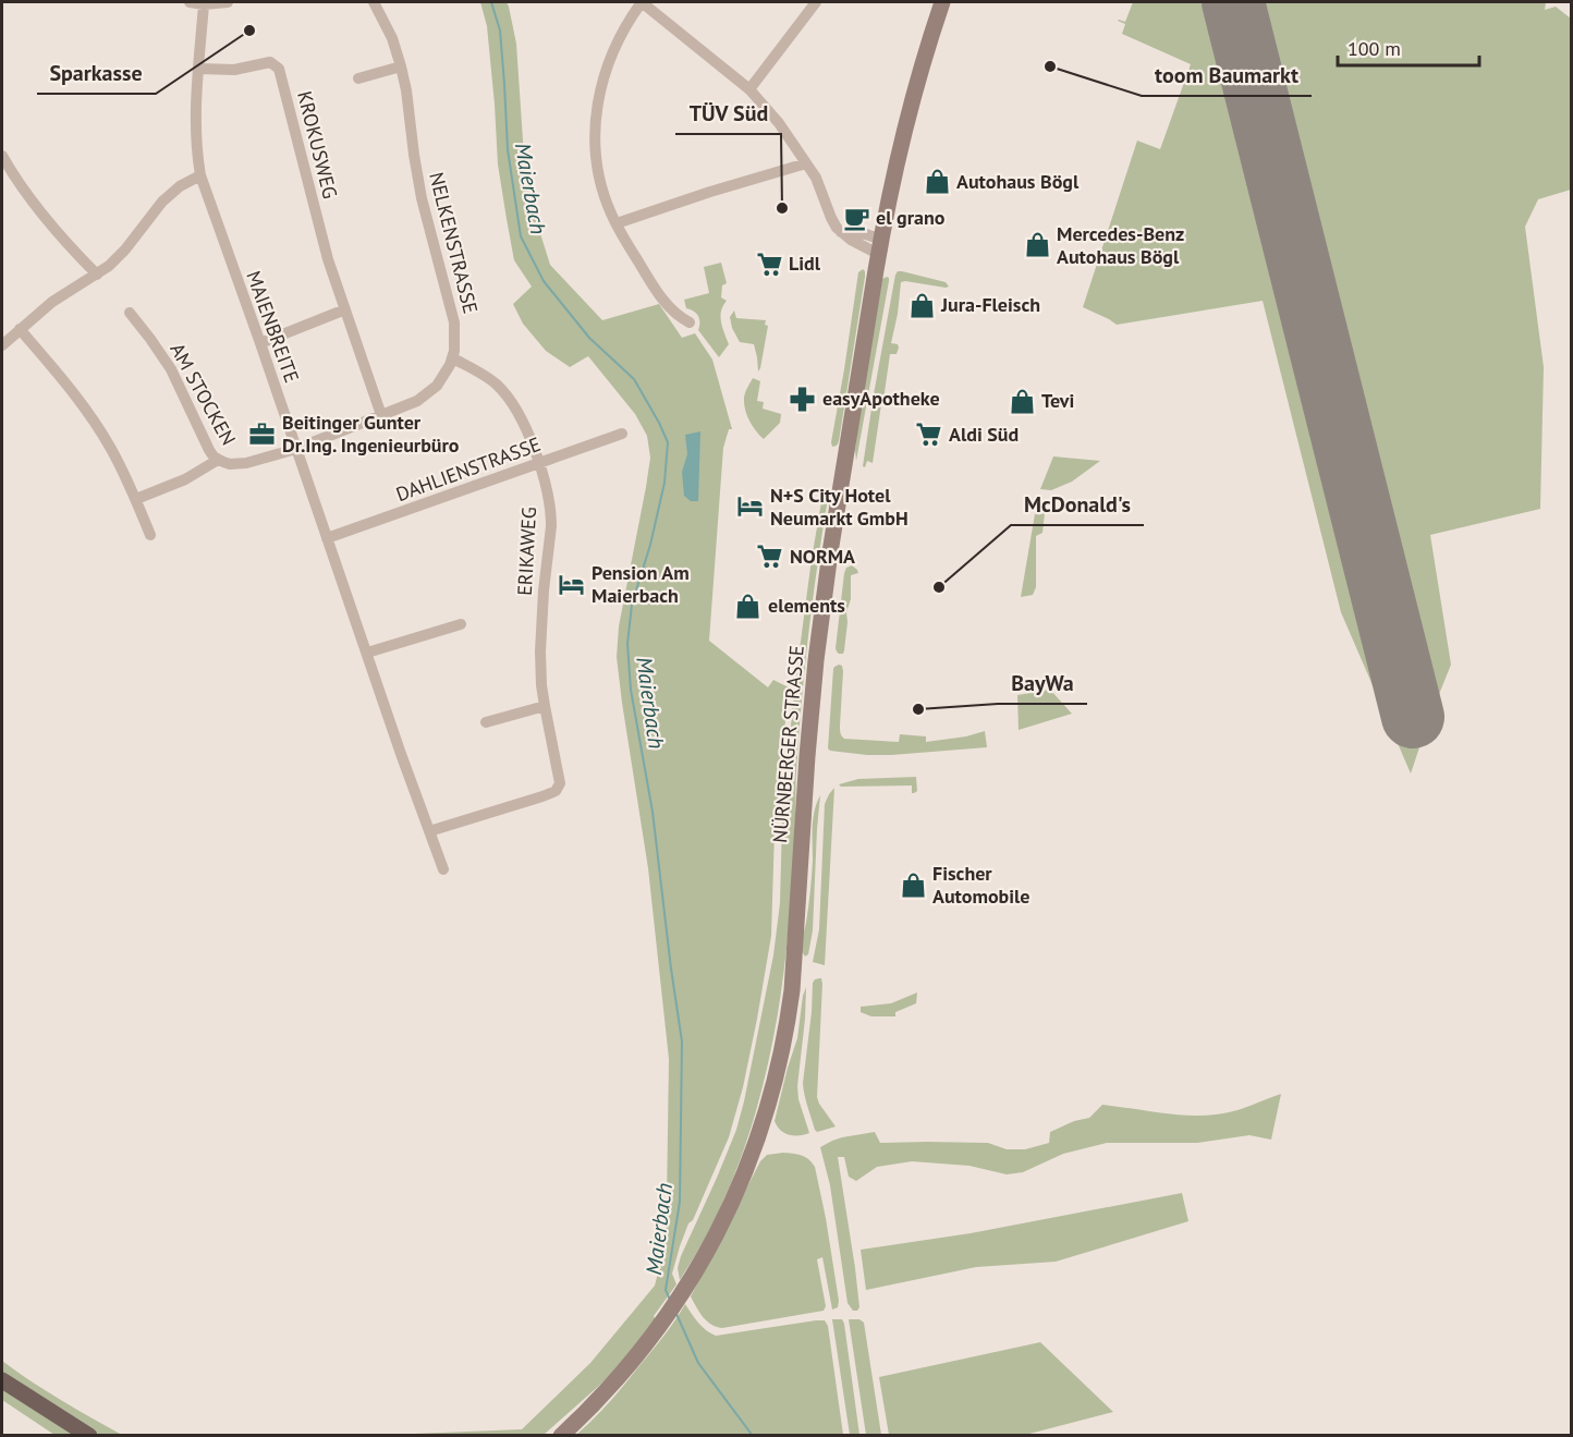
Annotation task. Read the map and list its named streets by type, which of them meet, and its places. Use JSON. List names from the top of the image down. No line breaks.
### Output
{"streets":{"main road":["NÜRNBERGER STRASSE"],"street":["KROKUSWEG","NELKENSTRASSE","MAIENBREITE","AM STOCKEN","DAHLIENSTRASSE","ERIKAWEG"]},"crossings":[["KROKUSWEG","MAIENBREITE"],["NELKENSTRASSE","ERIKAWEG"],["MAIENBREITE","AM STOCKEN"],["MAIENBREITE","DAHLIENSTRASSE"],["MAIENBREITE","ERIKAWEG"],["DAHLIENSTRASSE","ERIKAWEG"]],"water":["Maierbach"],"places":{"other":["Sparkasse","toom Baumarkt","TÜV Süd","McDonald's","BayWa"],"shop":["Autohaus Bögl","Mercedes-Benz Autohaus Bögl","Jura-Fleisch","Tevi","elements","Fischer Automobile"],"cafe":["el grano"],"supermarket":["Lidl","Aldi Süd","NORMA"],"pharmacy":["easyApotheke"],"office":["Beitinger Gunter Dr.Ing. Ingenieurbüro"],"hotel":["N+S City Hotel Neumarkt GmbH","Pension Am Maierbach"]},"scale_bar":"100 m"}
